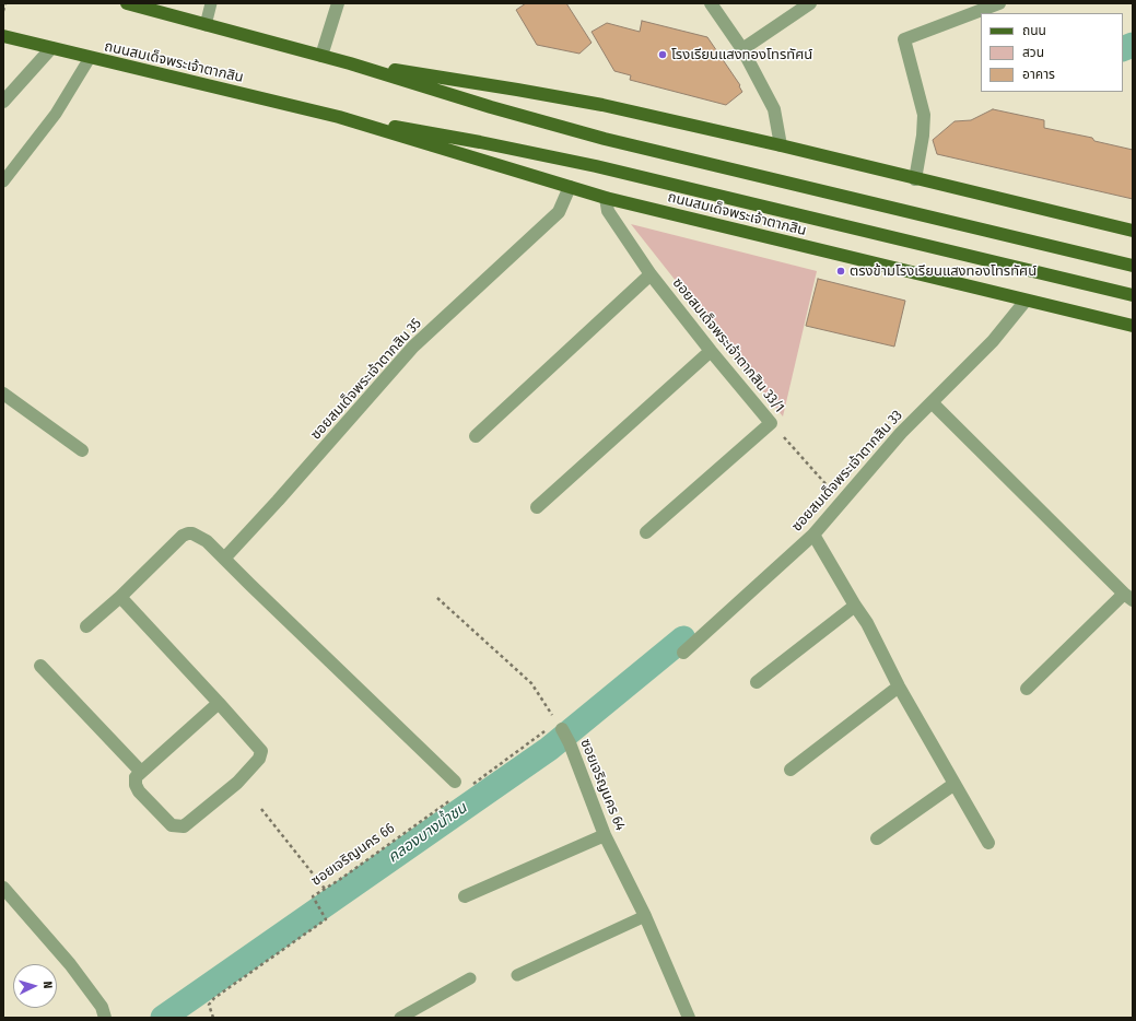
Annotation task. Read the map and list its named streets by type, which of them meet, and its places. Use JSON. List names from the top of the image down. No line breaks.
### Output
{"streets":{"main road":["ถนนสมเด็จพระเจ้าตากสิน"],"street":["ซอยสมเด็จพระเจ้าตากสิน 33/1","ซอยสมเด็จพระเจ้าตากสิน 35","ซอยสมเด็จพระเจ้าตากสิน 33","ซอยเจริญนคร 64"],"path":["ซอยเจริญนคร 66"]},"crossings":[["ถนนสมเด็จพระเจ้าตากสิน","ซอยสมเด็จพระเจ้าตากสิน 33/1"],["ถนนสมเด็จพระเจ้าตากสิน","ซอยสมเด็จพระเจ้าตากสิน 35"],["ถนนสมเด็จพระเจ้าตากสิน","ซอยสมเด็จพระเจ้าตากสิน 33"],["ซอยสมเด็จพระเจ้าตากสิน 33/1","ซอยสมเด็จพระเจ้าตากสิน 33"]],"water":["คลองบางน้ำชน"],"places":["โรงเรียนแสงทองโทรทัศน์","ตรงข้ามโรงเรียนแสงทองโทรทัศน์"],"legend":["ถนน","สวน","อาคาร"],"north":"right"}
